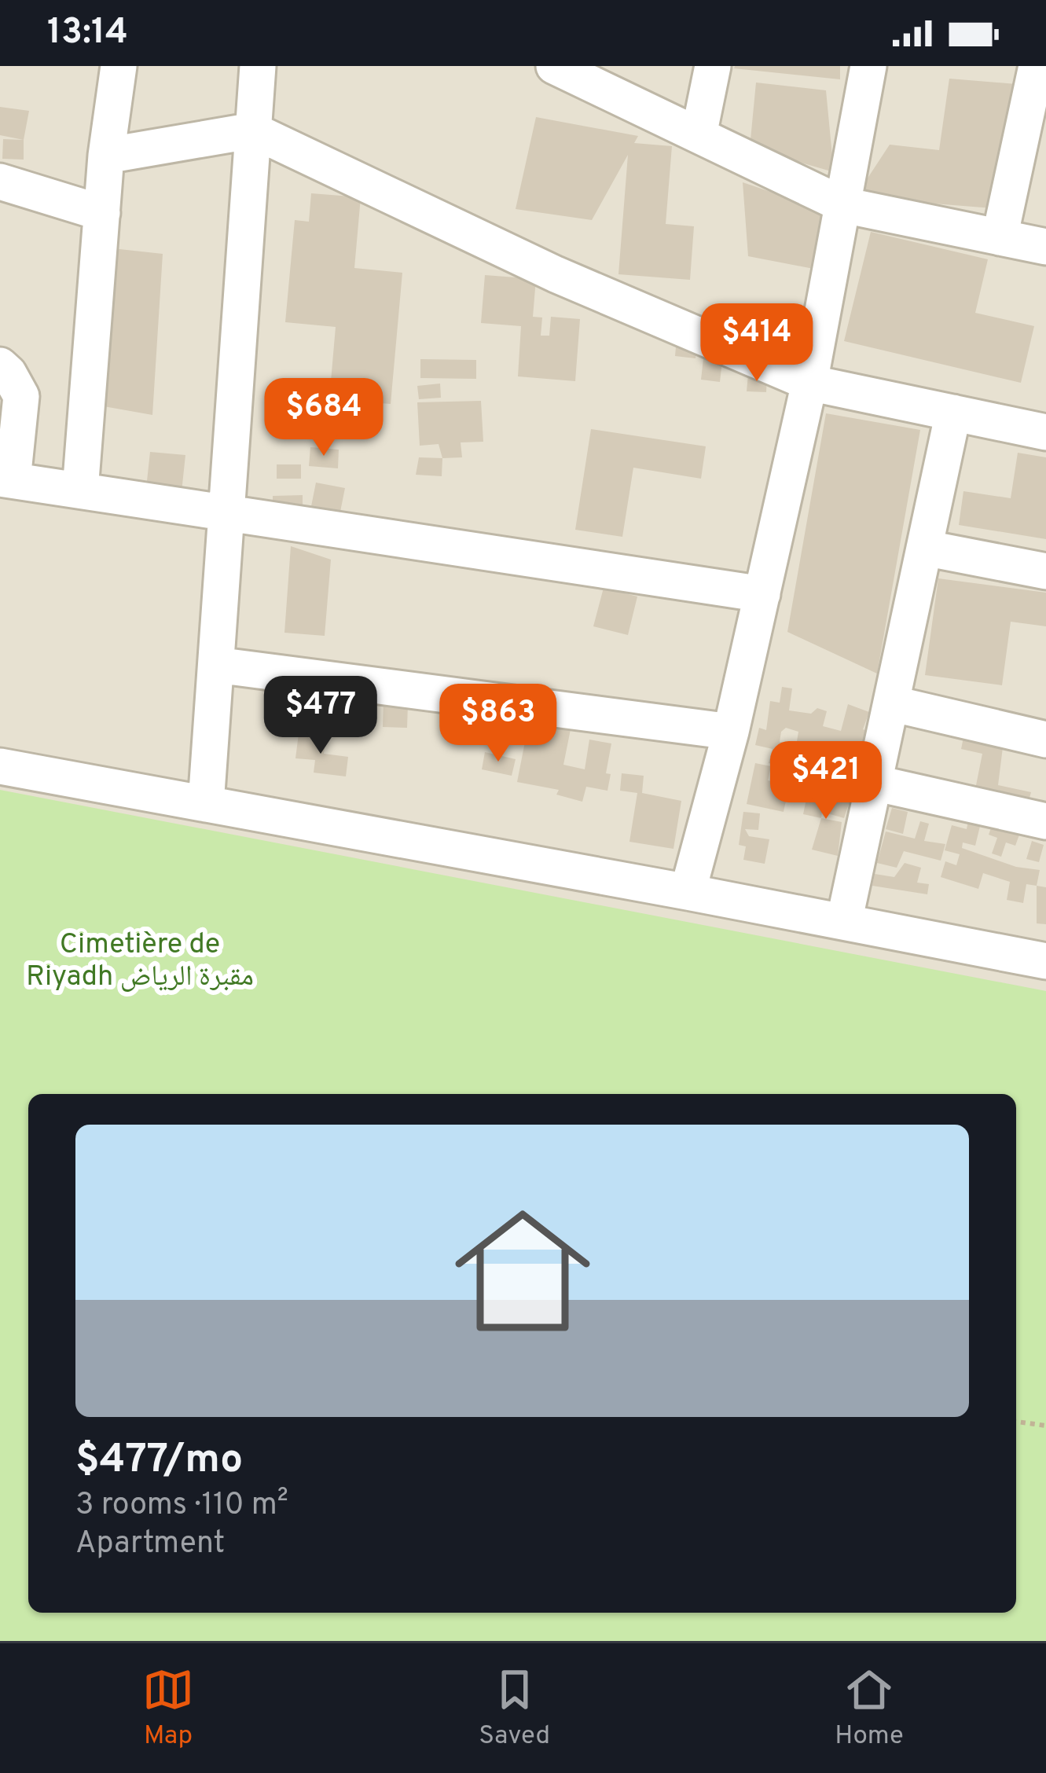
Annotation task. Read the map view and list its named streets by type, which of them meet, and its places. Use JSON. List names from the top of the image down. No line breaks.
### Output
{"parks":["Cimetière de Riyadh مقبرة الرياض"],"page":{"status":"13:14","price":["$414","$684","$477","$863","$421"],"list":[{"name":"$477/mo","note":"3 rooms · 110 m² · Apartment"}],"tabs":["Map","Saved","Home"]}}
